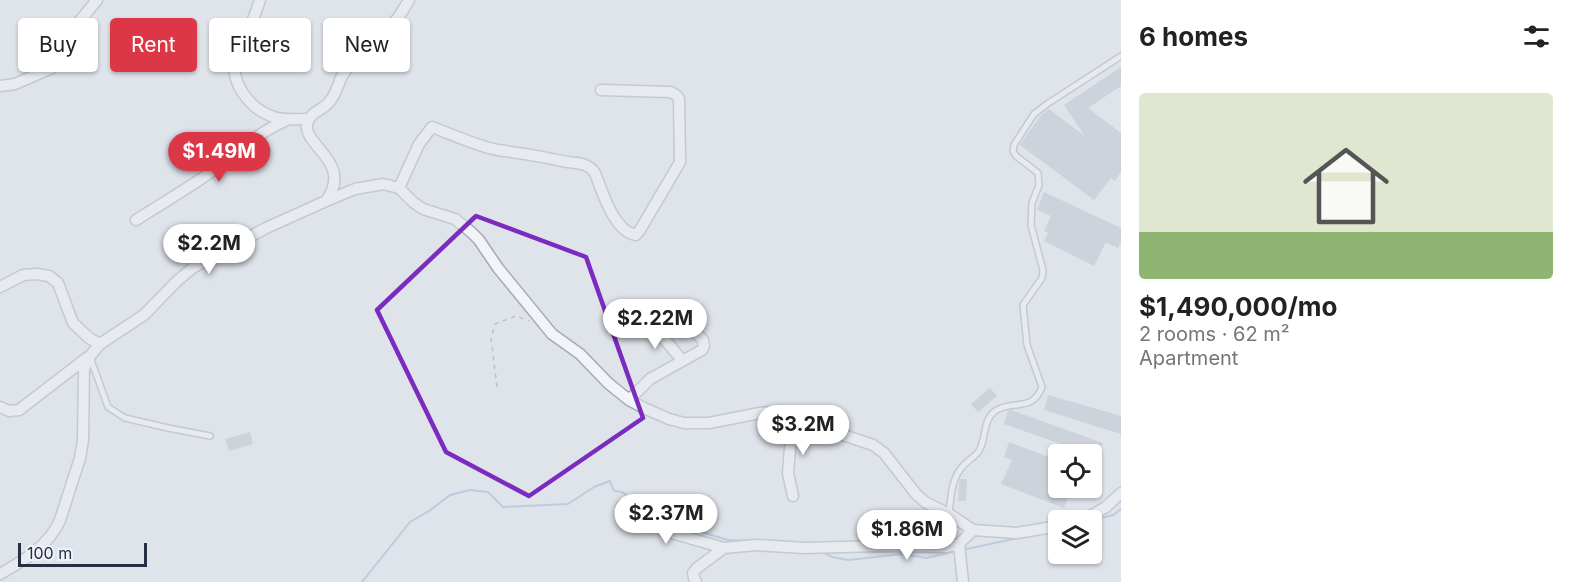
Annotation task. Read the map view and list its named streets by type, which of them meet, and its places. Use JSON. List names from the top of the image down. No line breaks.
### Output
{"scale_bar":"100 m","page":{"heading":"6 homes","chip":["Buy","Rent","Filters","New"],"list":[{"name":"$1,490,000/mo","note":"2 rooms · 62 m² · Apartment"}],"price":["$1.49M","$2.2M","$2.22M","$3.2M","$2.37M","$1.86M"],"scale":"100 m"}}
